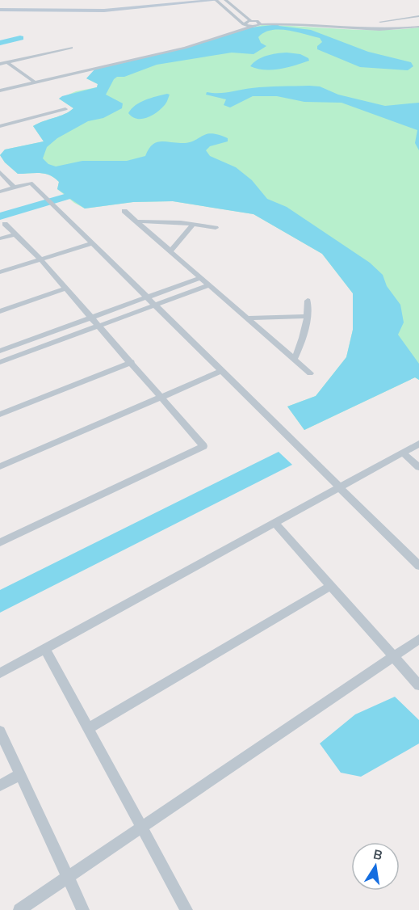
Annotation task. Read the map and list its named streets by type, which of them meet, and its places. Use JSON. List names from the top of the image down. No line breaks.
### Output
{"north":"top"}
